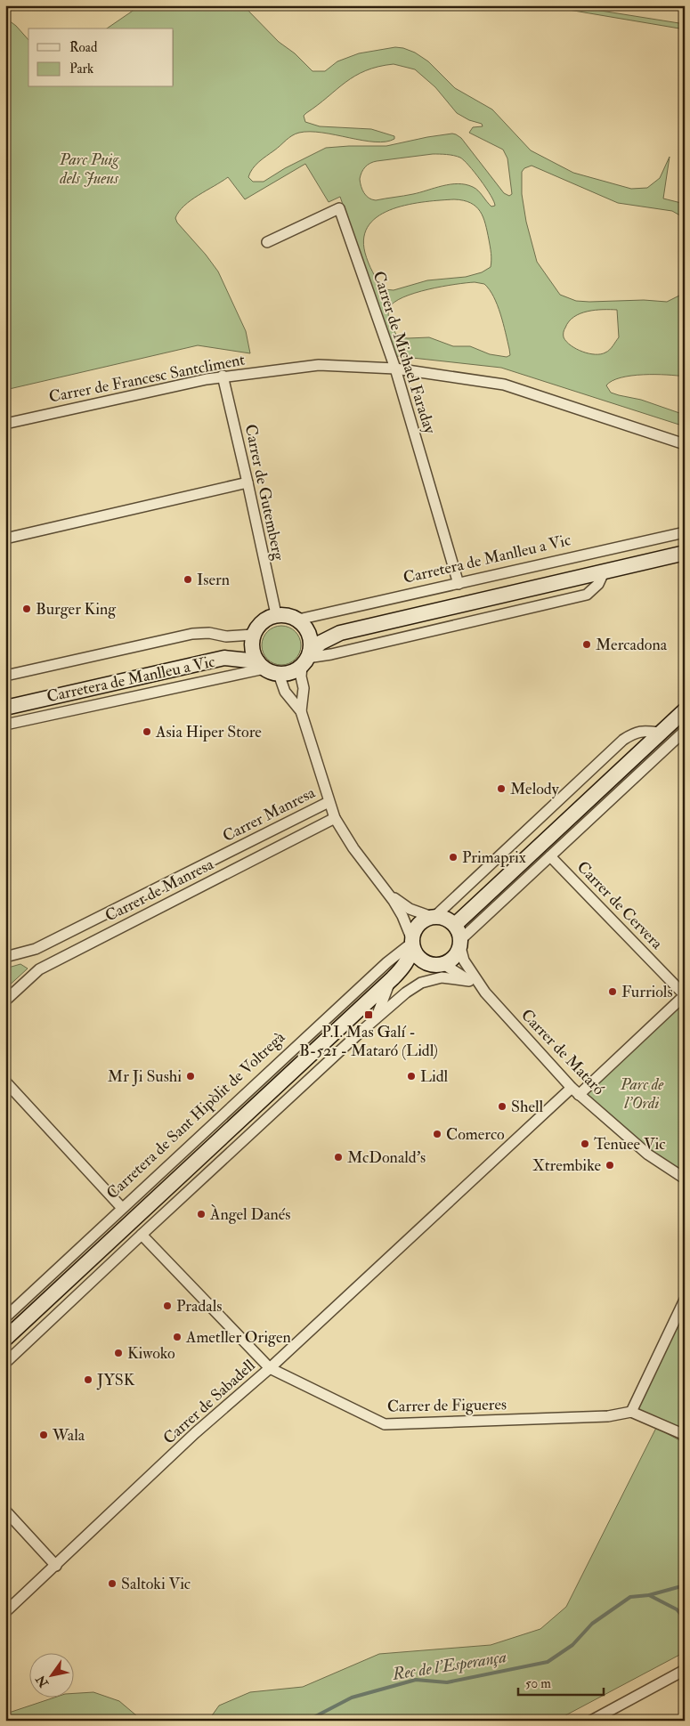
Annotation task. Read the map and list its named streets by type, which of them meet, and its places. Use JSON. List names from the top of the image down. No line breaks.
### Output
{"streets":{"street":["Carrer de Michael Faraday","Carrer de Francesc Santcliment","Carrer de Gutemberg","Carretera de Manlleu a Vic","Carrer Manresa","Carrer de Manresa","Carrer de Cervera","Carrer de Mataró","Carretera de Sant Hipòlit de Voltregà","Carrer de Sabadell","Carrer de Figueres"]},"crossings":[["Carrer de Michael Faraday","Carrer de Francesc Santcliment"],["Carrer de Michael Faraday","Carretera de Manlleu a Vic"],["Carrer de Francesc Santcliment","Carrer de Gutemberg"],["Carrer de Gutemberg","Carretera de Manlleu a Vic"],["Carrer de Cervera","Carrer de Sabadell"],["Carrer de Mataró","Carretera de Sant Hipòlit de Voltregà"],["Carrer de Mataró","Carrer de Sabadell"],["Carrer de Sabadell","Carrer de Figueres"]],"water":["Rec de l'Esperança"],"parks":["Parc Puig dels Jueus","Parc de l'Ordi"],"places":{"other":["Isern","Burger King","Mercadona","Asia Hiper Store","Melody","Primaprix","Furriols","Mr Ji Sushi","Lidl","Shell","Comerco","Tenuee Vic","McDonald's","Xtrembike","Àngel Danés","Pradals","Ametller Origen","Kiwoko","JYSK","Wala","Saltoki Vic"],"transit":["P.I. Mas Galí - B-521 - Mataró (Lidl)"]},"legend":["Road","Park"],"scale_bar":"50 m","north":"bottom left"}
